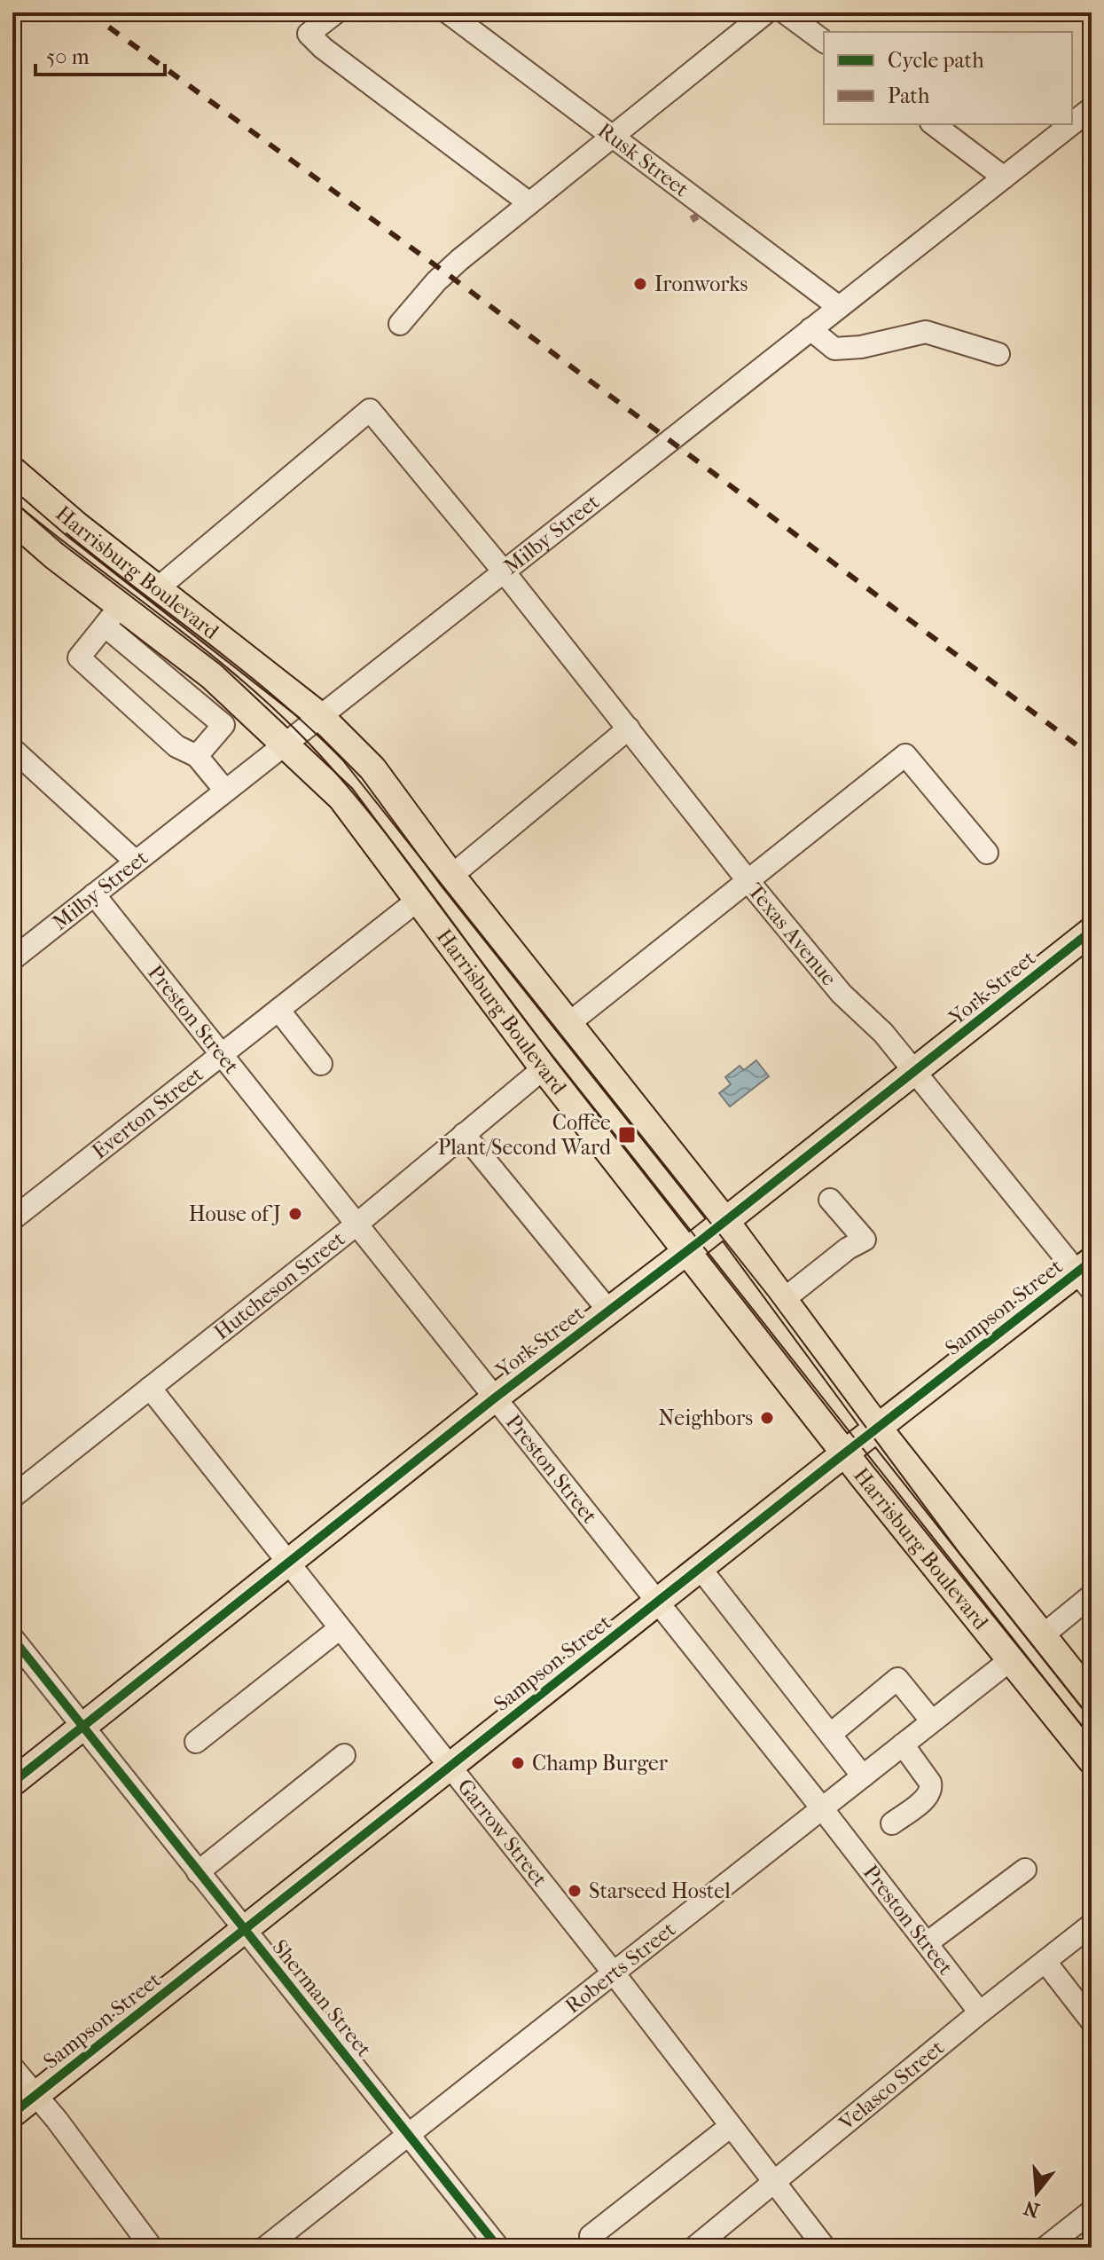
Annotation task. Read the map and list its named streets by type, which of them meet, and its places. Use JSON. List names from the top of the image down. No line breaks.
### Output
{"streets":{"main road":["Harrisburg Boulevard","York Street","Sampson Street"],"street":["Rusk Street","Milby Street","Texas Avenue","Preston Street","Everton Street","Hutcheson Street","Garrow Street","Roberts Street","Sherman Street","Velasco Street"]},"crossings":[["Rusk Street","Milby Street"],["Milby Street","Harrisburg Boulevard"],["Milby Street","Texas Avenue"],["Milby Street","Preston Street"],["Harrisburg Boulevard","Texas Avenue"],["Harrisburg Boulevard","York Street"],["Harrisburg Boulevard","Everton Street"],["Harrisburg Boulevard","Hutcheson Street"],["Harrisburg Boulevard","Sampson Street"],["Harrisburg Boulevard","Roberts Street"],["Texas Avenue","York Street"],["Texas Avenue","Sampson Street"],["York Street","Preston Street"],["York Street","Garrow Street"],["York Street","Sherman Street"],["Preston Street","Everton Street"],["Preston Street","Hutcheson Street"],["Preston Street","Sampson Street"],["Preston Street","Roberts Street"],["Preston Street","Velasco Street"],["Hutcheson Street","Garrow Street"],["Sampson Street","Garrow Street"],["Sampson Street","Sherman Street"],["Garrow Street","Roberts Street"],["Garrow Street","Velasco Street"],["Roberts Street","Sherman Street"]],"places":{"other":["Ironworks","House of J","Neighbors","Champ Burger","Starseed Hostel"],"transit":["Coffee Plant/Second Ward"]},"legend":["Cycle path","Path"],"scale_bar":"50 m","north":"bottom"}
